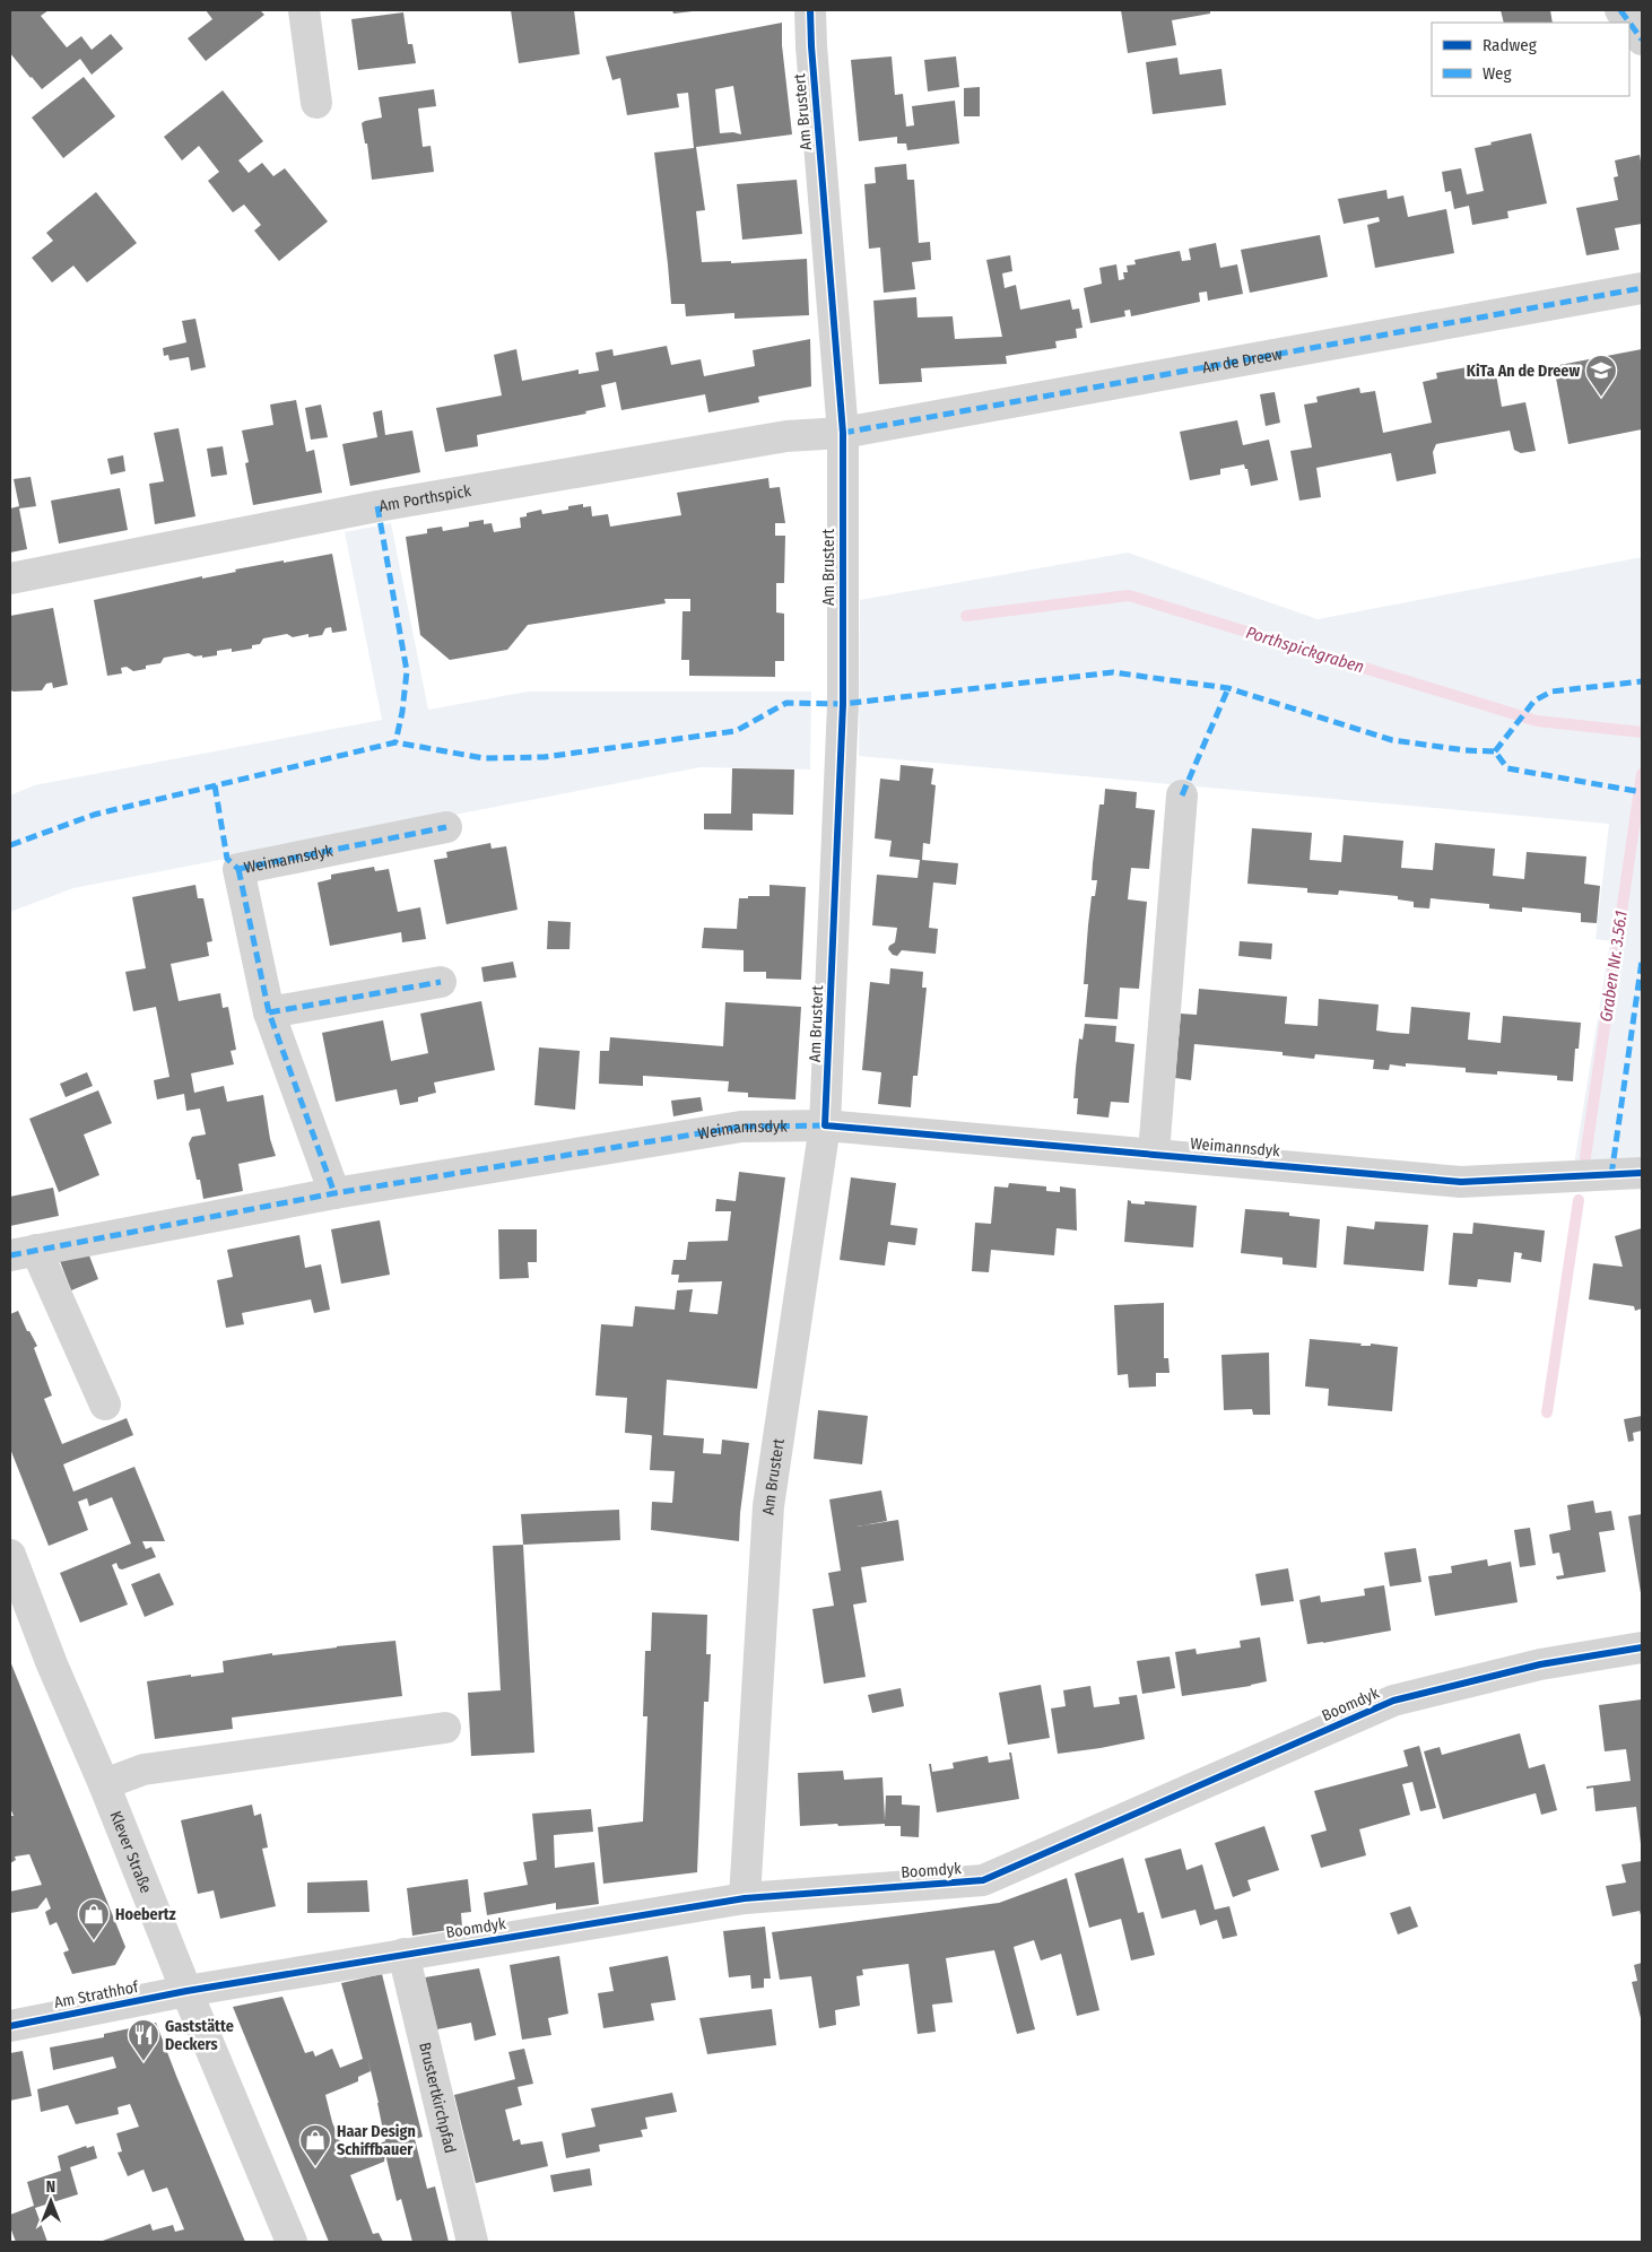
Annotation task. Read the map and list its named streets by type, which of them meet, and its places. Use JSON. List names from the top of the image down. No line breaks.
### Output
{"streets":{"street":["Am Brustert","An de Dreew","Am Porthspick","Weimannsdyk","Boomdyk","Klever Straße","Am Strathhof","Brustertkirchpfad"]},"crossings":[["Am Brustert","An de Dreew"],["Am Brustert","Am Porthspick"],["Am Brustert","Weimannsdyk"],["Am Brustert","Boomdyk"],["An de Dreew","Am Porthspick"],["Boomdyk","Klever Straße"],["Boomdyk","Am Strathhof"],["Boomdyk","Brustertkirchpfad"],["Klever Straße","Am Strathhof"]],"water":["Porthspickgraben","Graben Nr. 3.56.1"],"places":{"school or university":["KiTa An de Dreew"],"shop":["Hoebertz","Haar Design Schiffbauer"],"restaurant":["Gaststätte Deckers"]},"legend":["Radweg","Weg"],"north":"top"}
